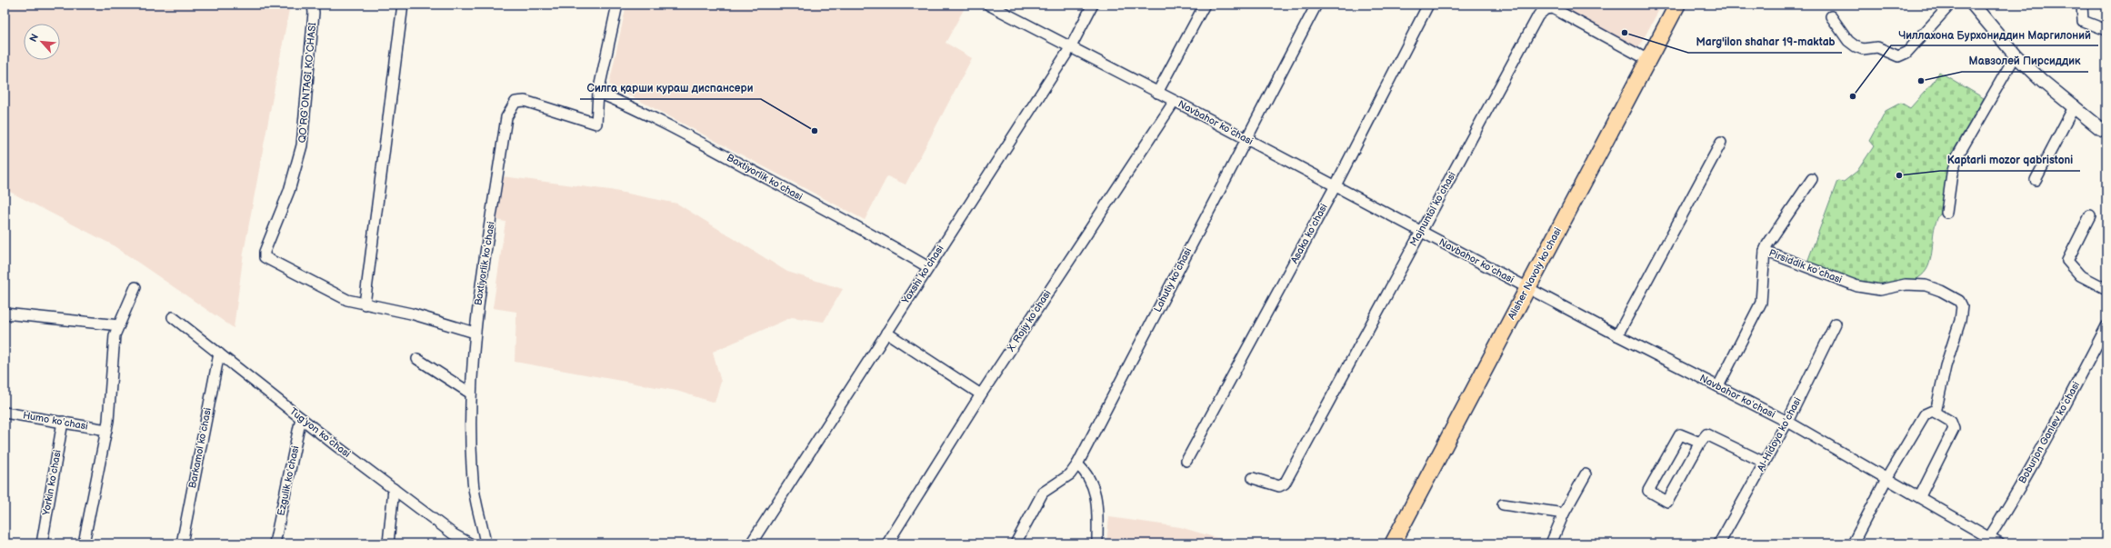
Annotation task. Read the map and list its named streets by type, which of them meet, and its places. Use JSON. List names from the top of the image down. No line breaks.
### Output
{"streets":{"main road":["Alisher Navoiy koʻchasi"],"street":["QO‘RG‘ONTAGI KO‘CHASI","Navbahor koʻchasi","Baxtiyorlik koʻchasi","Majnuntol koʻchasi","Asaka koʻchasi","Pirsiddik koʻchasi","Yaxshi koʻchasi","Lahutiy koʻchasi","X. Rojiy koʻchasi","Humo koʻchasi","Tugʻyon koʻchasi","Boburjon Ganiev koʻchasi","Al-Hidoya koʻchasi","Barkamol koʻchasi","Ezgulik koʻchasi","Yorkin koʻchasi"]},"crossings":[["QO‘RG‘ONTAGI KO‘CHASI","Baxtiyorlik koʻchasi"],["Navbahor koʻchasi","Majnuntol koʻchasi"],["Navbahor koʻchasi","Asaka koʻchasi"],["Navbahor koʻchasi","Pirsiddik koʻchasi"],["Navbahor koʻchasi","Alisher Navoiy koʻchasi"],["Navbahor koʻchasi","Yaxshi koʻchasi"],["Navbahor koʻchasi","Lahutiy koʻchasi"],["Navbahor koʻchasi","X. Rojiy koʻchasi"],["Navbahor koʻchasi","Boburjon Ganiev koʻchasi"],["Navbahor koʻchasi","Al-Hidoya koʻchasi"],["Baxtiyorlik koʻchasi","Yaxshi koʻchasi"],["Majnuntol koʻchasi","Alisher Navoiy koʻchasi"],["Humo koʻchasi","Yorkin koʻchasi"],["Tugʻyon koʻchasi","Barkamol koʻchasi"],["Tugʻyon koʻchasi","Ezgulik koʻchasi"]],"places":["Marg'ilon shahar 19-maktab","Мавзолей Пирсиддик","Чиллахона Бурхониддин Маргилоний","Силга қарши кураш диспансери","Kaptarli mozor qabristoni"],"north":"top left"}
